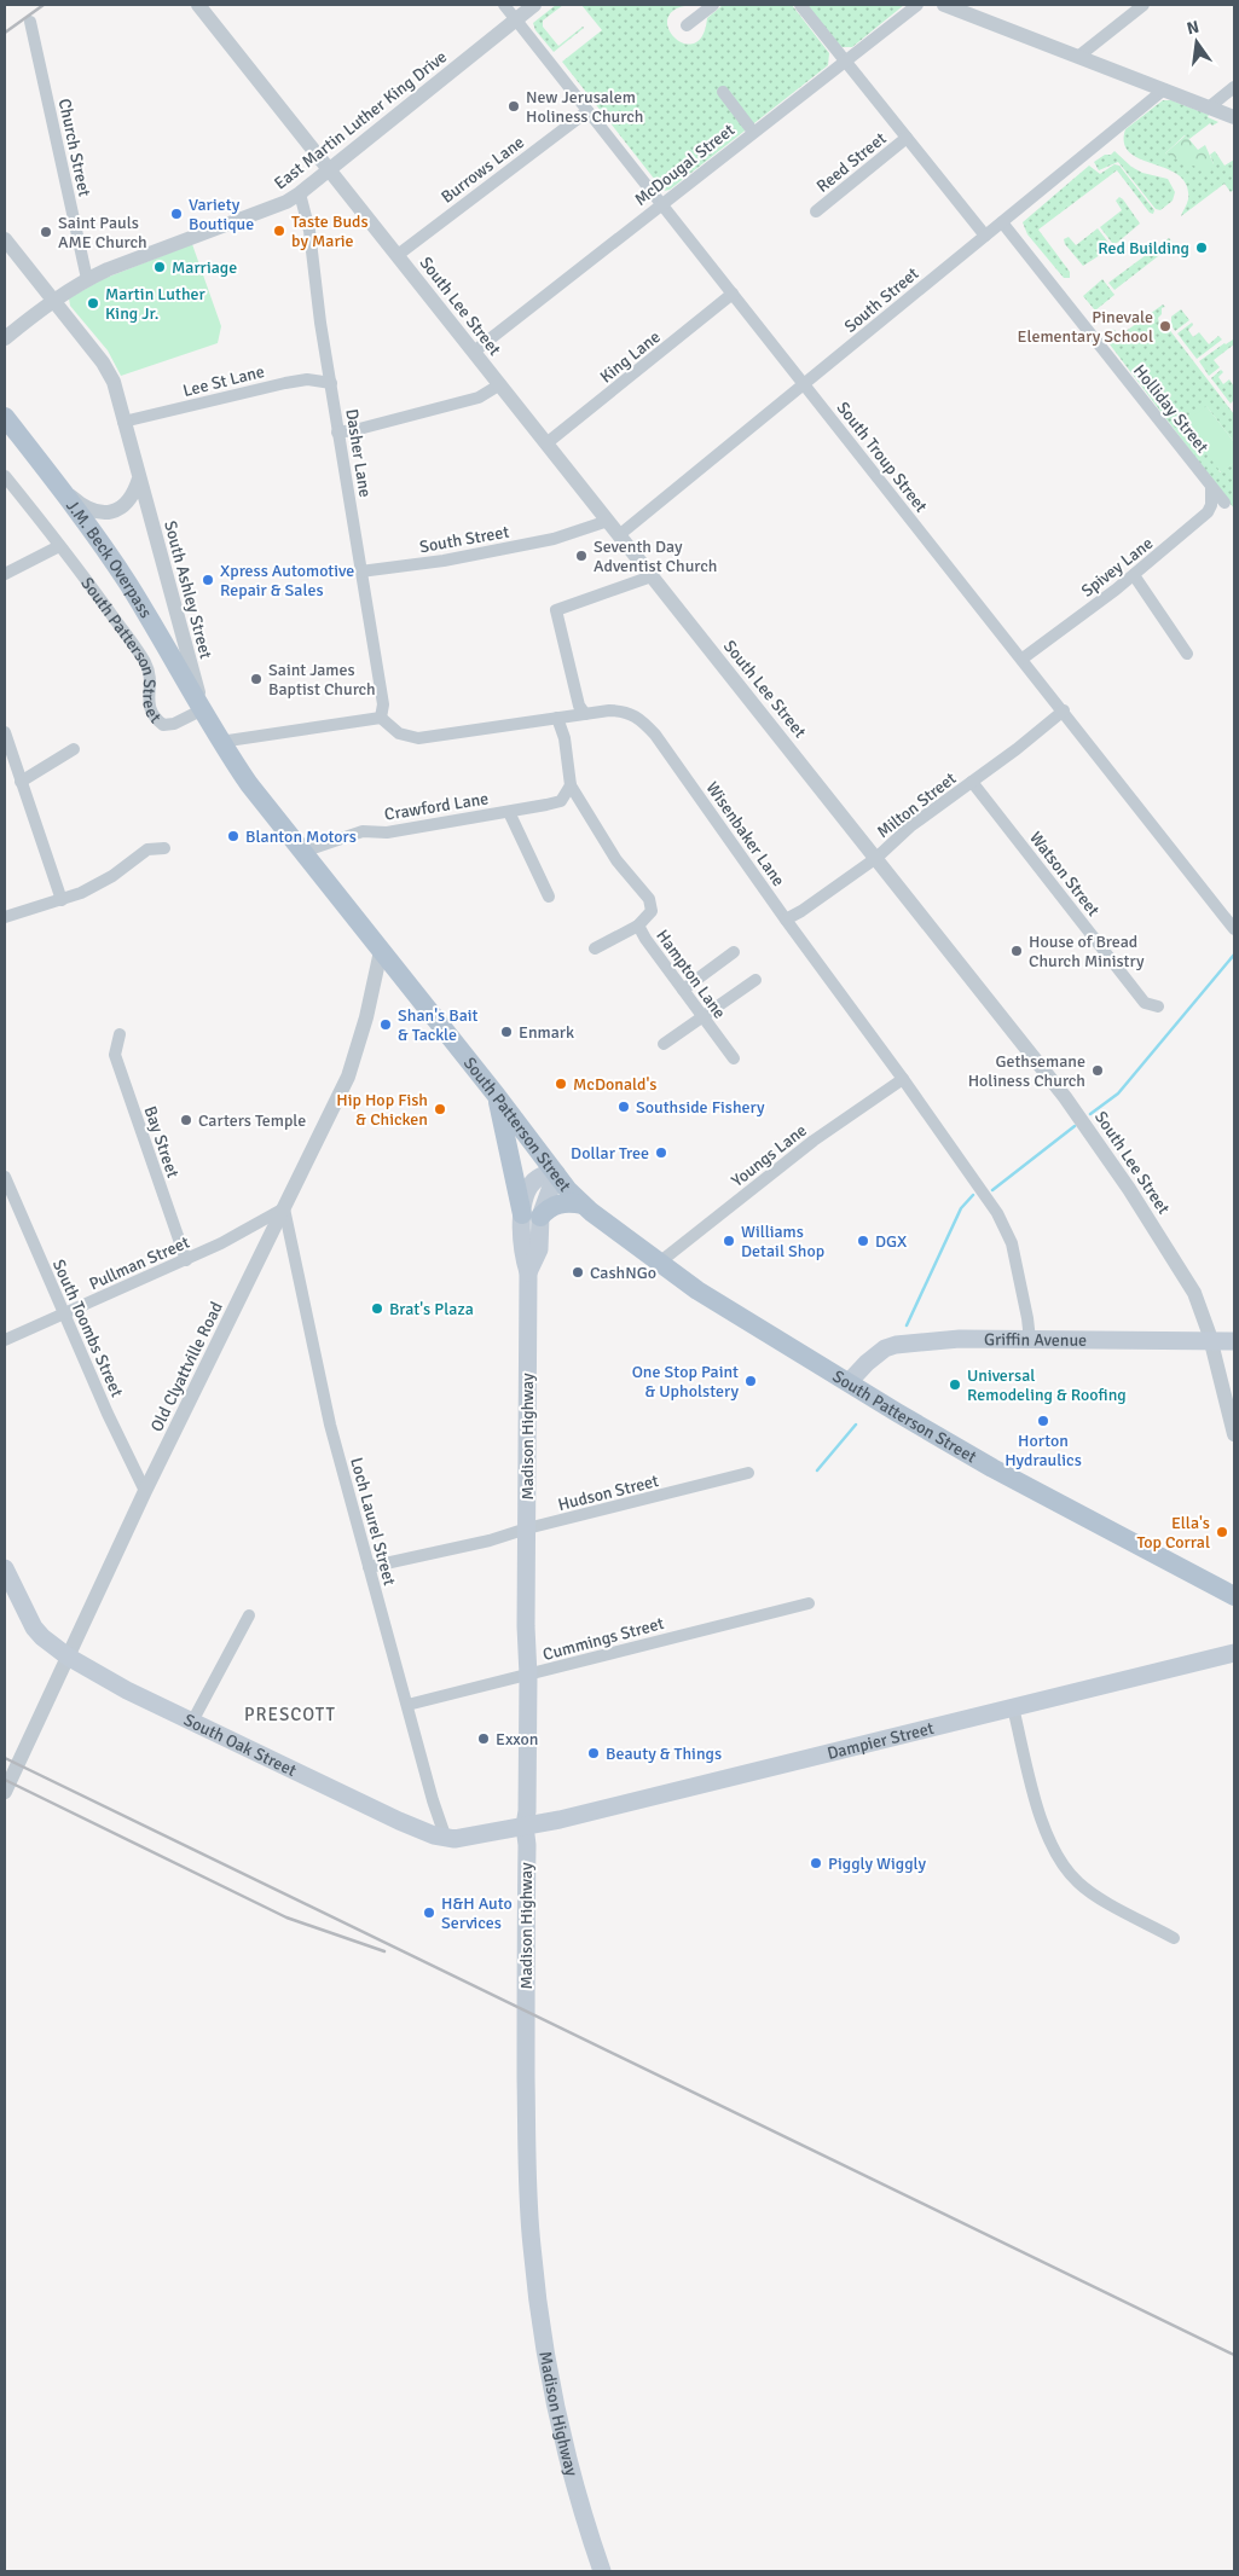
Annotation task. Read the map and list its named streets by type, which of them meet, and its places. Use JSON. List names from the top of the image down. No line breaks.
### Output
{"streets":{"main road":["J.M. Beck Overpass","South Patterson Street","Griffin Avenue","Madison Highway","Dampier Street","South Oak Street"],"street":["East Martin Luther King Drive","Church Street","Reed Street","McDougal Street","Burrows Lane","South Street","South Lee Street","King Lane","Lee St Lane","Holliday Street","Dasher Lane","South Troup Street","Spivey Lane","South Ashley Street","Milton Street","Crawford Lane","Wisenbaker Lane","Watson Street","Hampton Lane","Bay Street","Youngs Lane","Pullman Street","South Toombs Street","Old Clyattville Road","Hudson Street","Loch Laurel Street","Cummings Street"]},"crossings":[["East Martin Luther King Drive","Church Street"],["East Martin Luther King Drive","South Lee Street"],["East Martin Luther King Drive","Dasher Lane"],["East Martin Luther King Drive","South Troup Street"],["East Martin Luther King Drive","South Ashley Street"],["McDougal Street","South Lee Street"],["McDougal Street","South Troup Street"],["Burrows Lane","South Lee Street"],["Burrows Lane","South Troup Street"],["South Street","South Lee Street"],["South Street","Holliday Street"],["South Street","Dasher Lane"],["South Street","South Troup Street"],["South Lee Street","King Lane"],["South Lee Street","Milton Street"],["South Lee Street","Griffin Avenue"],["King Lane","South Troup Street"],["Lee St Lane","Dasher Lane"],["Lee St Lane","South Ashley Street"],["Holliday Street","Spivey Lane"],["Dasher Lane","Wisenbaker Lane"],["South Troup Street","Spivey Lane"],["South Troup Street","Milton Street"],["J.M. Beck Overpass","South Ashley Street"],["J.M. Beck Overpass","South Patterson Street"],["South Ashley Street","South Patterson Street"],["South Patterson Street","Crawford Lane"],["South Patterson Street","Youngs Lane"],["South Patterson Street","Griffin Avenue"],["South Patterson Street","Old Clyattville Road"],["South Patterson Street","Madison Highway"],["Milton Street","Wisenbaker Lane"],["Milton Street","Watson Street"],["Crawford Lane","Hampton Lane"],["Wisenbaker Lane","Hampton Lane"],["Wisenbaker Lane","Youngs Lane"],["Wisenbaker Lane","Griffin Avenue"],["Bay Street","Pullman Street"],["Pullman Street","South Toombs Street"],["Pullman Street","Old Clyattville Road"],["Pullman Street","Loch Laurel Street"],["South Toombs Street","Old Clyattville Road"],["Old Clyattville Road","Loch Laurel Street"],["Old Clyattville Road","South Oak Street"],["Madison Highway","Hudson Street"],["Madison Highway","Cummings Street"],["Madison Highway","Dampier Street"],["Madison Highway","South Oak Street"],["Hudson Street","Loch Laurel Street"],["Loch Laurel Street","Cummings Street"],["Loch Laurel Street","South Oak Street"],["Dampier Street","South Oak Street"]],"districts":["PRESCOTT"],"places":["New Jerusalem Holiness Church","Variety Boutique","Taste Buds by Marie","Saint Pauls AME Church","Red Building","Marriage","Martin Luther King Jr.","Pinevale Elementary School","Seventh Day Adventist Church","Xpress Automotive Repair & Sales","Saint James Baptist Church","Blanton Motors","House of Bread Church Ministry","Shan's Bait & Tackle","Enmark","Gethsemane Holiness Church","McDonald's","Southside Fishery","Hip Hop Fish & Chicken","Carters Temple","Dollar Tree","Williams Detail Shop","DGX","CashNGo","Brat's Plaza","One Stop Paint & Upholstery","Universal Remodeling & Roofing","Horton Hydraulics","Ella's Top Corral","Exxon","Beauty & Things","Piggly Wiggly","H&H Auto Services"],"north":"top"}
